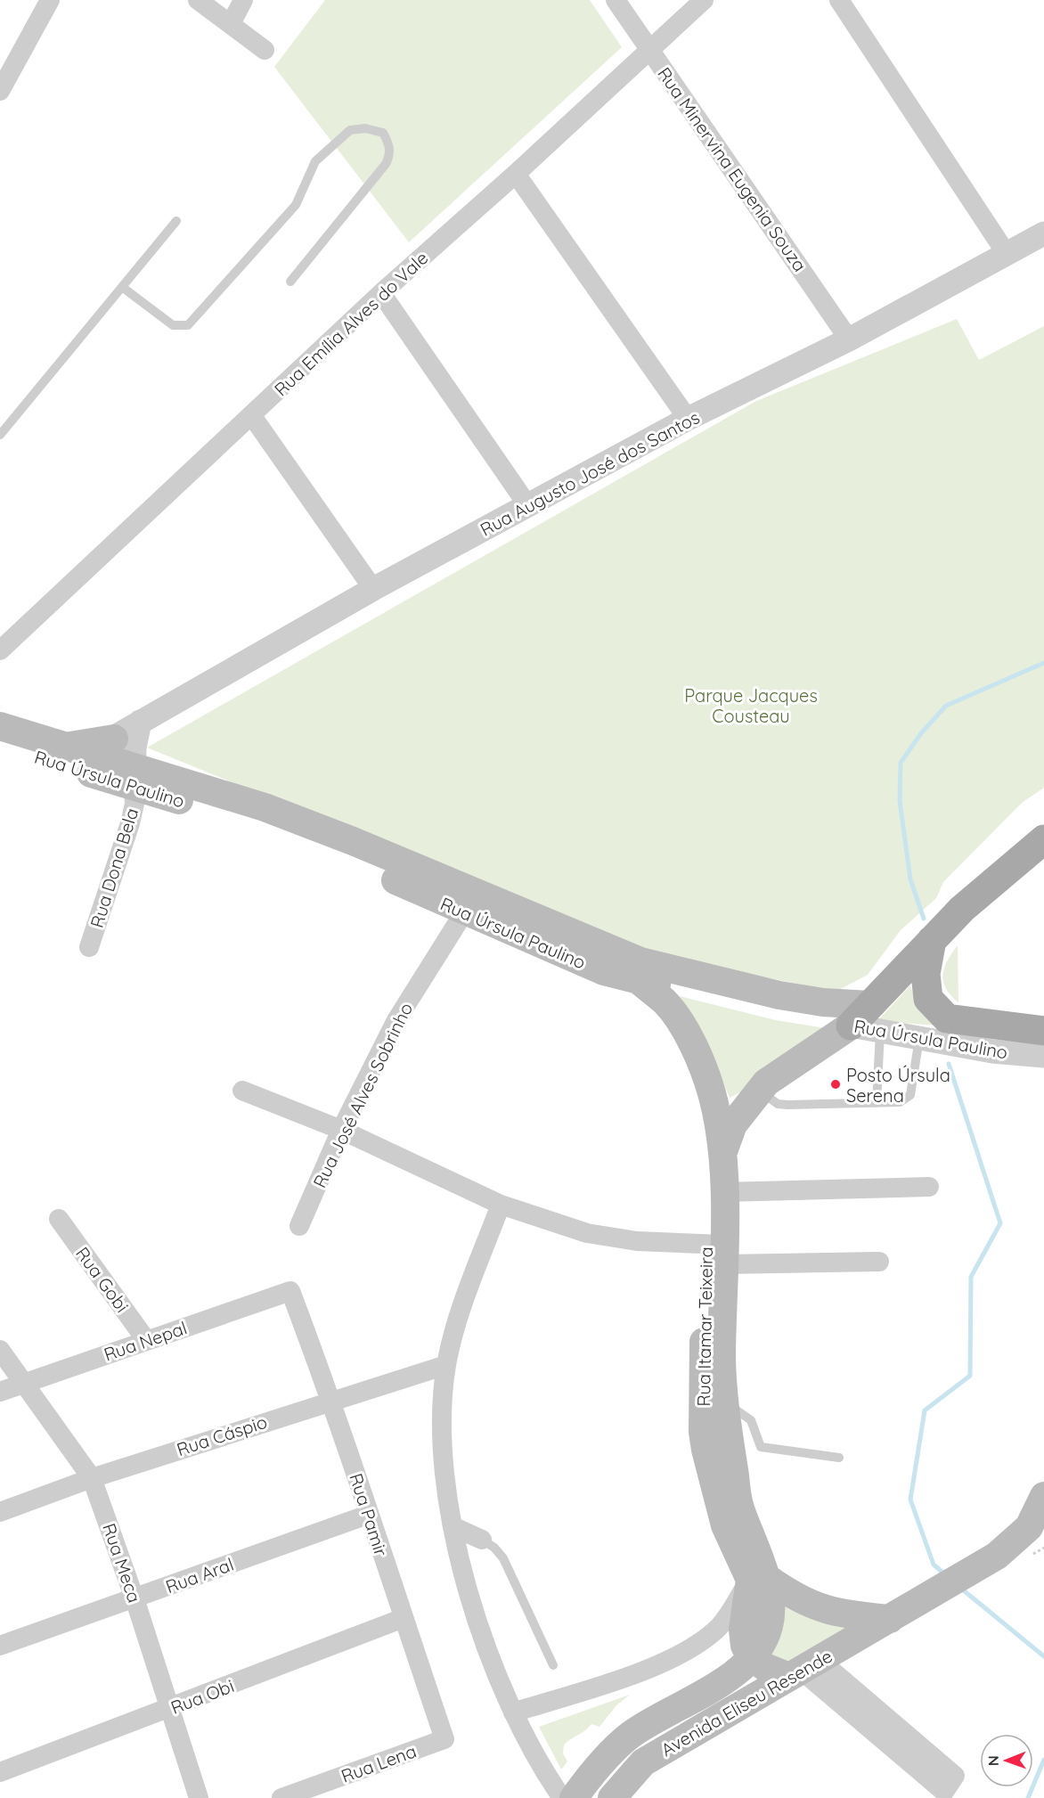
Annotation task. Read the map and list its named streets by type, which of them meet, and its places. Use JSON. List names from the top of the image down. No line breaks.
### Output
{"streets":{"main road":["Rua Úrsula Paulino","Rua Itamar Teixeira","Avenida Eliseu Resende"],"street":["Rua Minervina Eugenia Souza","Rua Emília Alves do Vale","Rua Augusto José dos Santos","Rua Dona Bela","Rua José Alves Sobrinho","Rua Gobi","Rua Nepal","Rua Cáspio","Rua Pamir","Rua Meca","Rua Aral","Rua Obi","Rua Lena"]},"crossings":[["Rua Minervina Eugenia Souza","Rua Emília Alves do Vale"],["Rua Minervina Eugenia Souza","Rua Augusto José dos Santos"],["Rua Augusto José dos Santos","Rua Úrsula Paulino"],["Rua Úrsula Paulino","Rua Dona Bela"],["Rua Úrsula Paulino","Rua José Alves Sobrinho"],["Rua Úrsula Paulino","Rua Itamar Teixeira"],["Rua Gobi","Rua Nepal"],["Rua Itamar Teixeira","Avenida Eliseu Resende"],["Rua Nepal","Rua Pamir"],["Rua Nepal","Rua Meca"],["Rua Cáspio","Rua Pamir"],["Rua Cáspio","Rua Meca"],["Rua Pamir","Rua Aral"],["Rua Pamir","Rua Obi"],["Rua Pamir","Rua Lena"],["Rua Meca","Rua Aral"],["Rua Meca","Rua Obi"]],"parks":["Parque Jacques Cousteau"],"places":["Posto Úrsula Serena"],"north":"left"}
